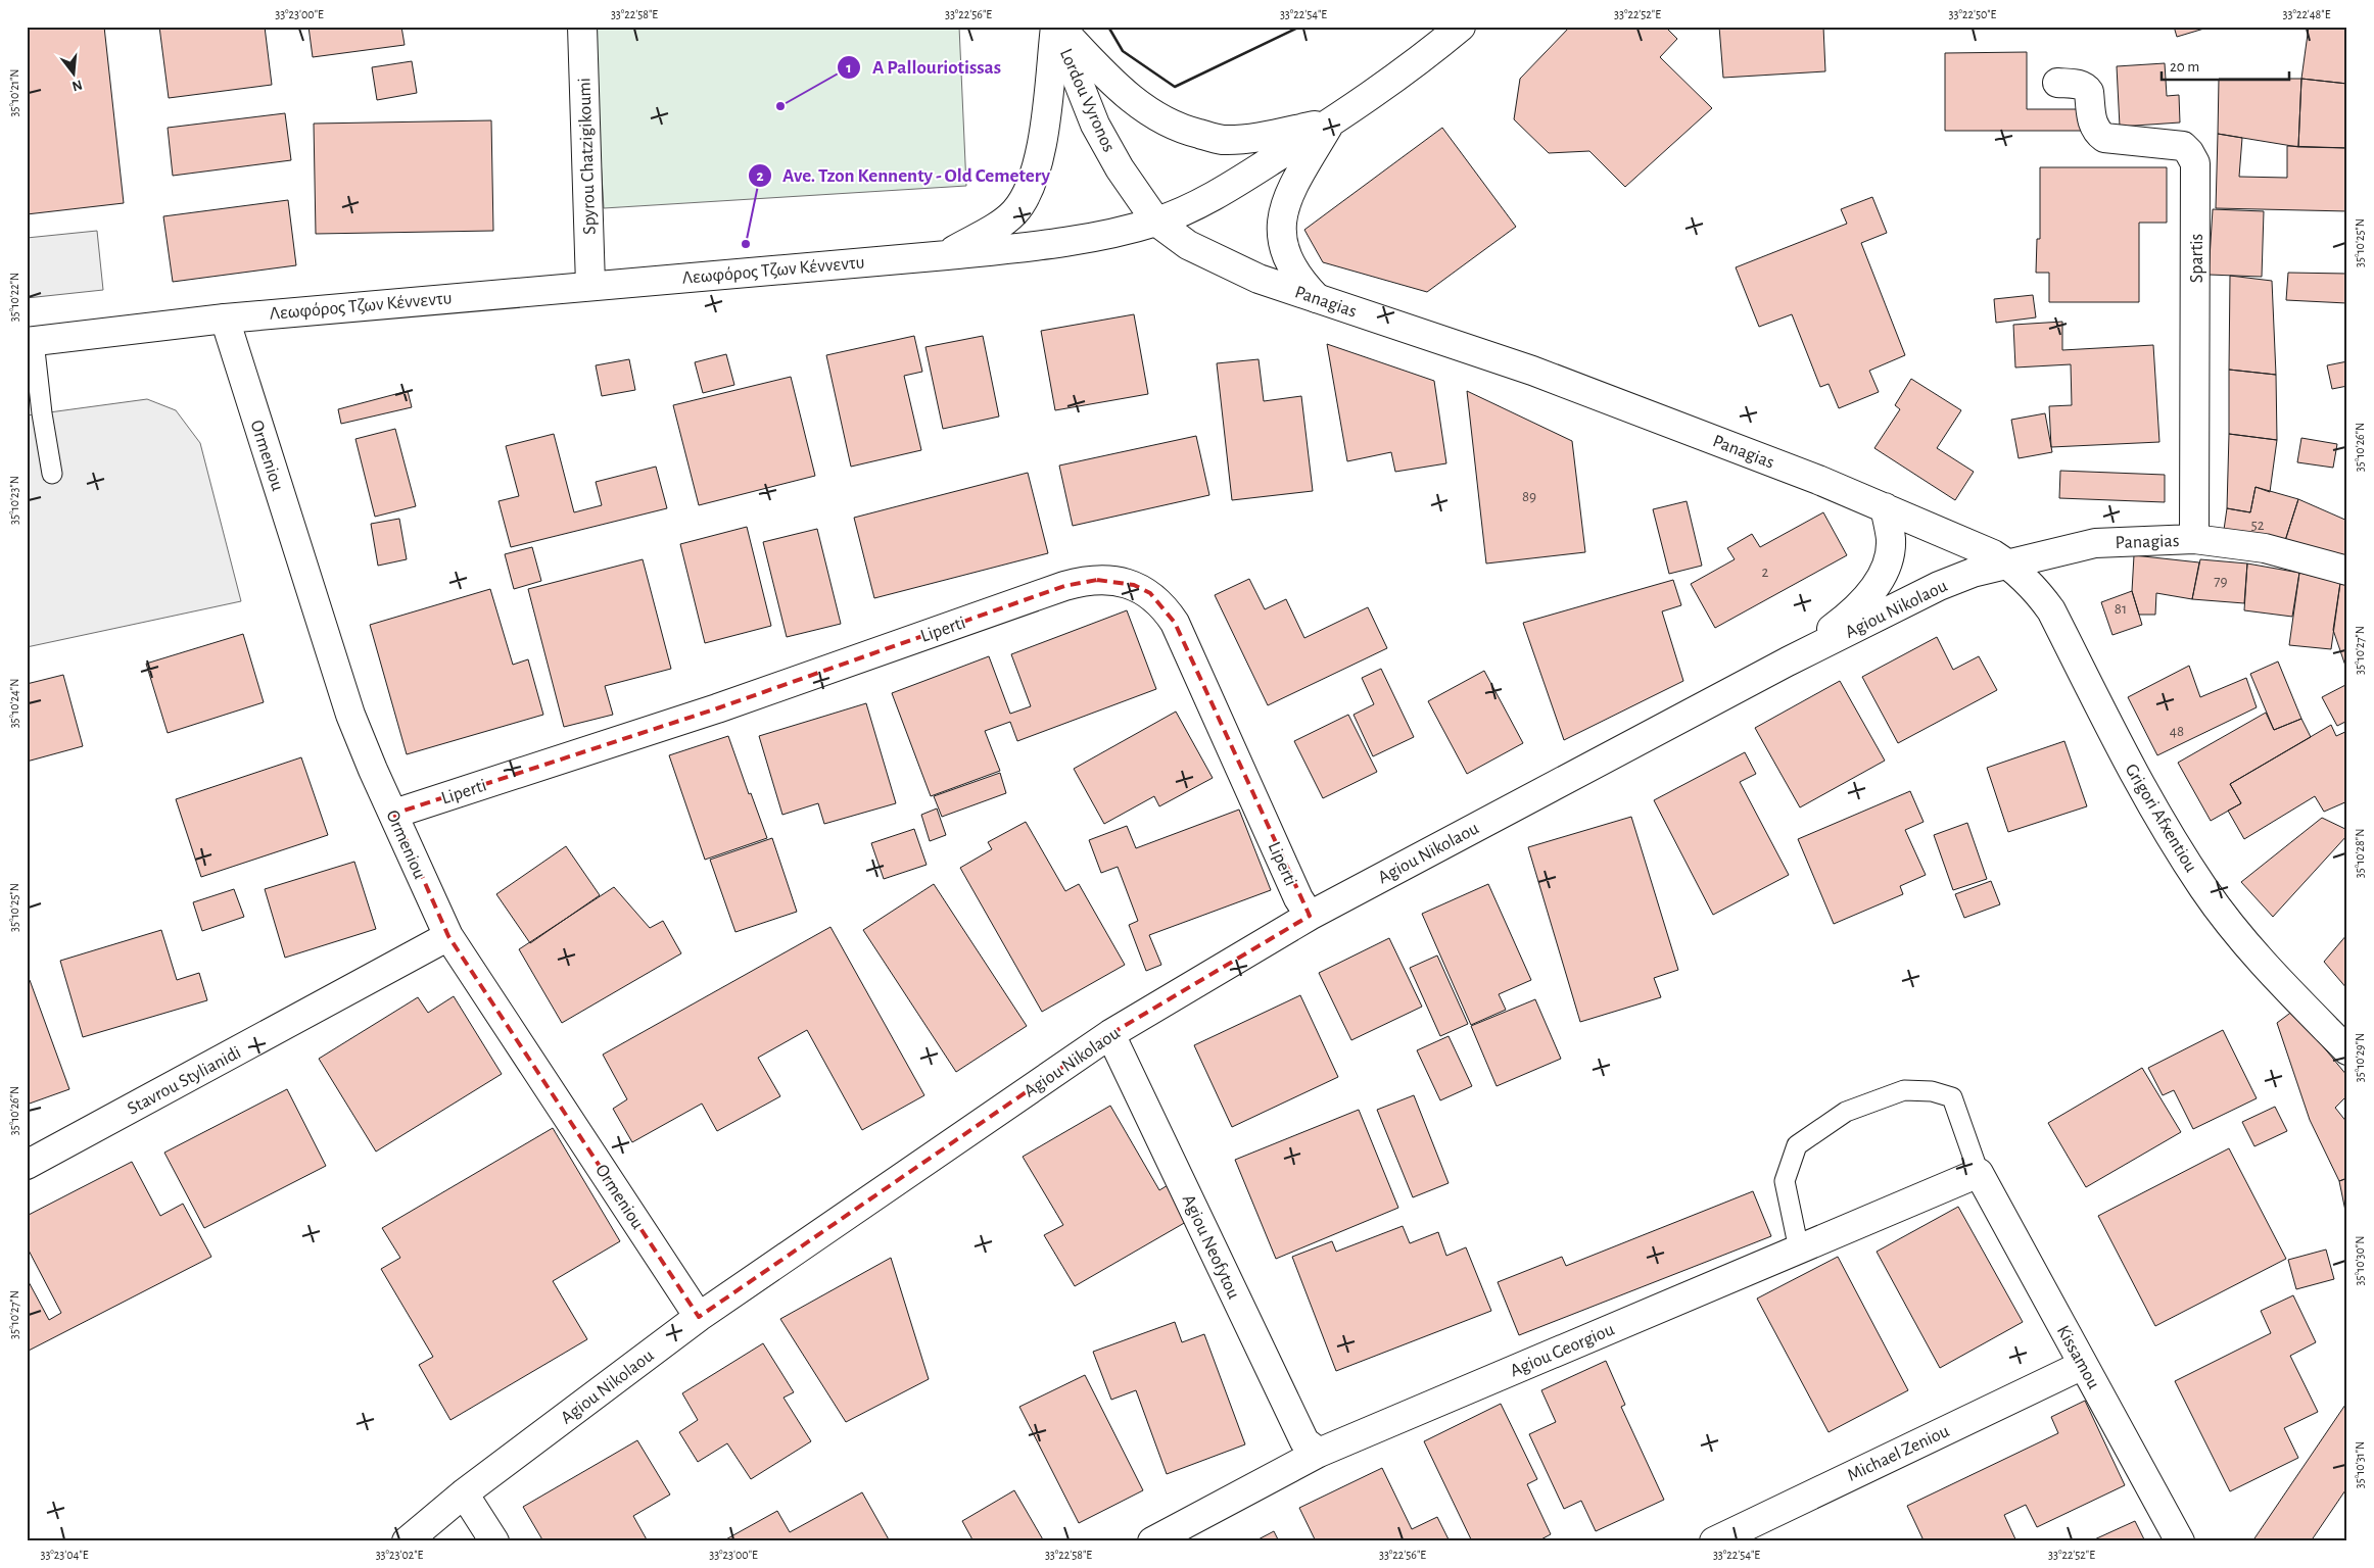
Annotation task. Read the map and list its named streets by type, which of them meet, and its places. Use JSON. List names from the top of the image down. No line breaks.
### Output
{"streets":{"street":["Lordou Vyronos","Spyrou Chatzigikoumi","Spartis","Λεωφόρος Τζων Κέννεντυ","Panagias","Ormeniou","Agiou Nikolaou","Liperti","Grigori Afxentiou","Stavrou Stylianidi","Agiou Neofytou","Agiou Georgiou","Kissamou","Michael Zeniou"]},"crossings":[["Lordou Vyronos","Λεωφόρος Τζων Κέννεντυ"],["Lordou Vyronos","Panagias"],["Spyrou Chatzigikoumi","Λεωφόρος Τζων Κέννεντυ"],["Spartis","Panagias"],["Λεωφόρος Τζων Κέννεντυ","Panagias"],["Λεωφόρος Τζων Κέννεντυ","Ormeniou"],["Panagias","Agiou Nikolaou"],["Panagias","Grigori Afxentiou"],["Ormeniou","Agiou Nikolaou"],["Ormeniou","Liperti"],["Ormeniou","Stavrou Stylianidi"],["Agiou Nikolaou","Liperti"],["Agiou Nikolaou","Grigori Afxentiou"],["Agiou Nikolaou","Agiou Neofytou"],["Agiou Neofytou","Agiou Georgiou"],["Agiou Georgiou","Kissamou"],["Kissamou","Michael Zeniou"]],"places":["A Pallouriotissas","Ave. Tzon Kennenty - Old Cemetery"],"house_numbers":["89","52","2","79","81","48"],"scale_bar":"20 m","north":"bottom","coordinates":["33°23'00\"E","33°22'58\"E","33°22'56\"E","33°22'54\"E","33°22'52\"E","33°22'50\"E","33°22'48\"E","35°10'21\"N","35°10'25\"N","35°10'22\"N","35°10'26\"N","35°10'23\"N","35°10'27\"N","35°10'24\"N","35°10'28\"N","35°10'29\"N","35°10'30\"N","35°10'31\"N","33°23'04\"E","33°23'02\"E"]}
